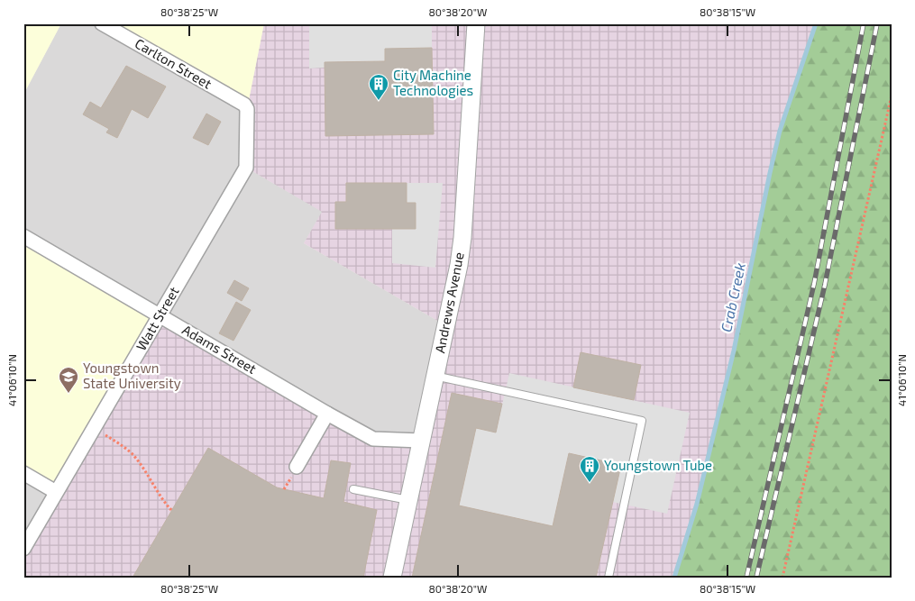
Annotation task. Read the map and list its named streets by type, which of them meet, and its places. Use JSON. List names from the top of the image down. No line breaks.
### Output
{"streets":{"street":["Carlton Street","Andrews Avenue","Watt Street","Adams Street"]},"crossings":[["Carlton Street","Watt Street"],["Andrews Avenue","Adams Street"],["Watt Street","Adams Street"]],"water":["Crab Creek"],"places":{"building":["City Machine Technologies","Youngstown Tube"],"school or university":["Youngstown State University"]},"coordinates":["80°38'25\"W","80°38'20\"W","80°38'15\"W","41°06'10\"N"]}
